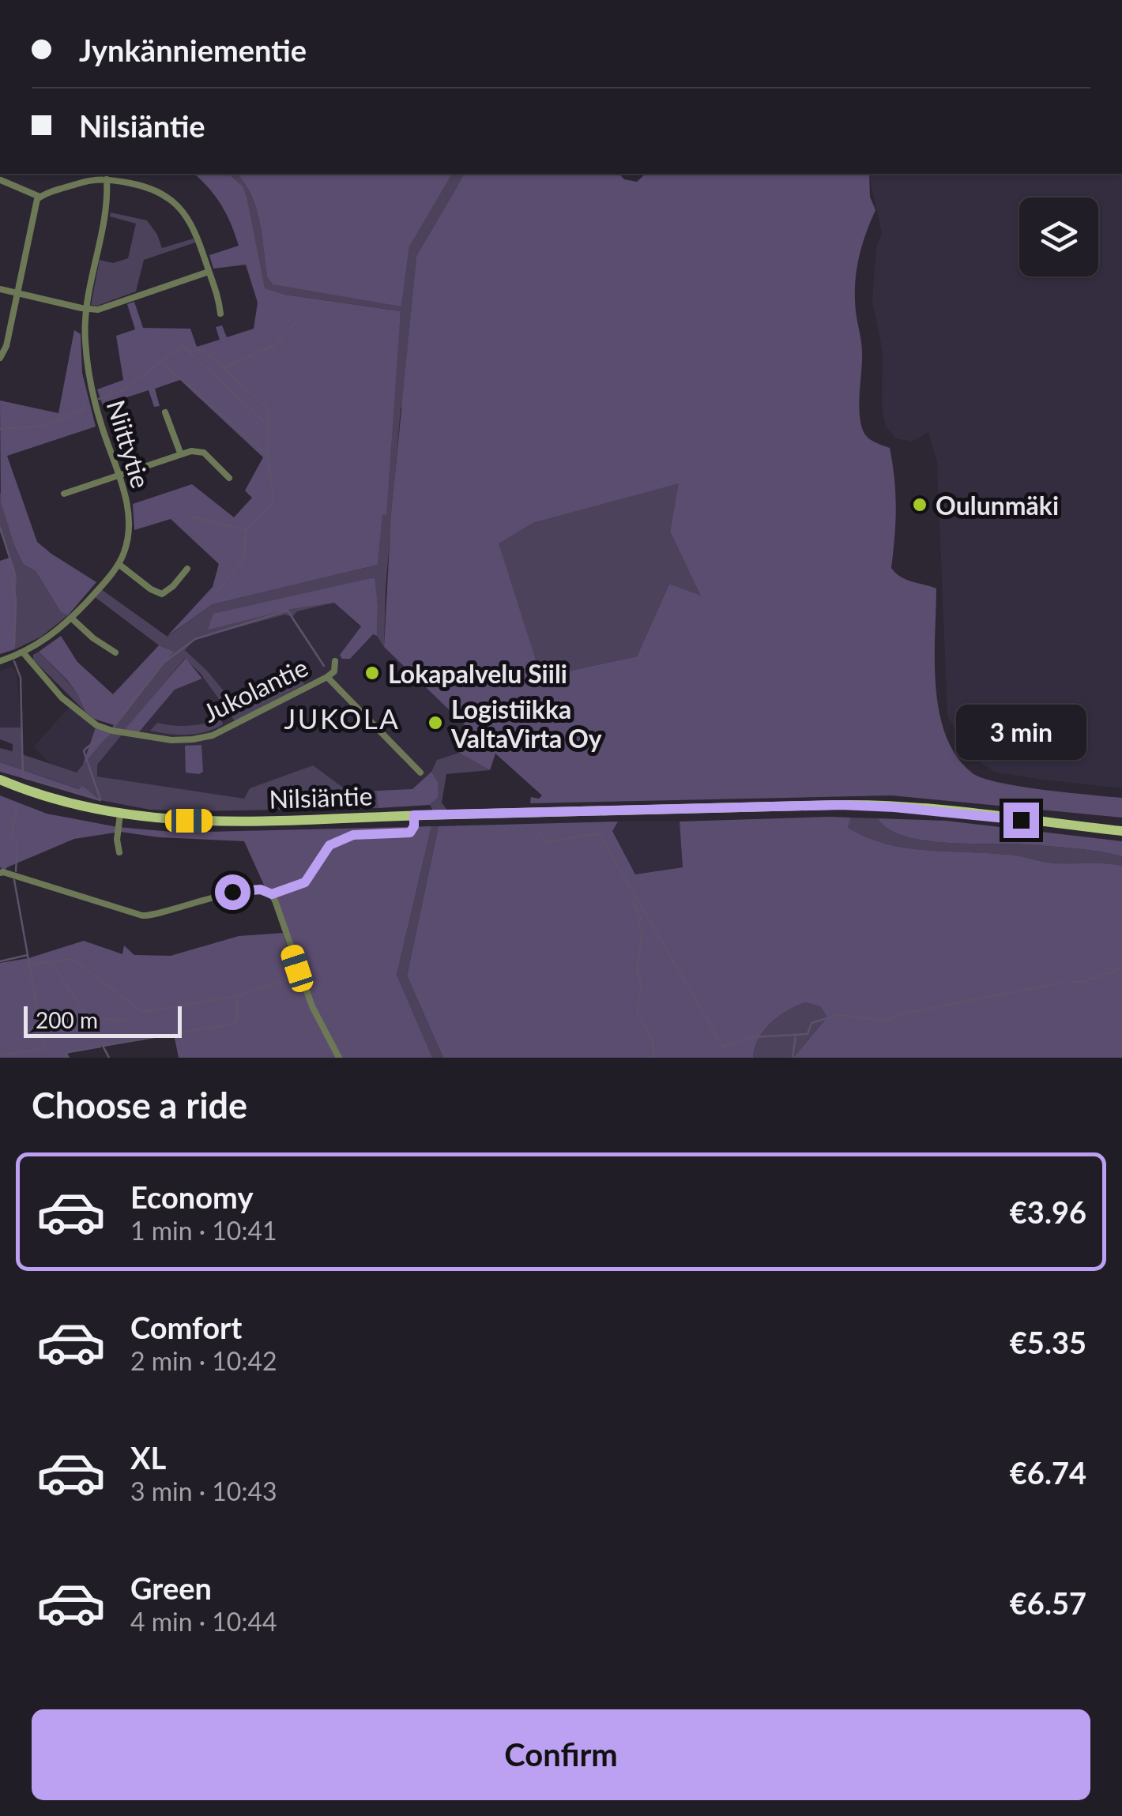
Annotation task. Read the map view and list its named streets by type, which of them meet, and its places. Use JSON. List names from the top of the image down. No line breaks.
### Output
{"streets":{"main road":["Nilsiäntie"],"street":["Niittytie","Jukolantie"]},"crossings":[["Niittytie","Jukolantie"]],"districts":["JUKOLA"],"places":["Oulunmäki","Lokapalvelu Siili","Logistiikka ValtaVirta Oy"],"scale_bar":"200 m","page":{"banner":["Jynkänniementie","Nilsiäntie"],"bubble":"3 min","scale":"200 m","heading":"Choose a ride","list":[{"name":"Economy","note":"1 min · 10:41","value":"€3.96"},{"name":"Comfort","note":"2 min · 10:42","value":"€5.35"},{"name":"XL","note":"3 min · 10:43","value":"€6.74"},{"name":"Green","note":"4 min · 10:44","value":"€6.57"}],"buttons":"Confirm"}}
